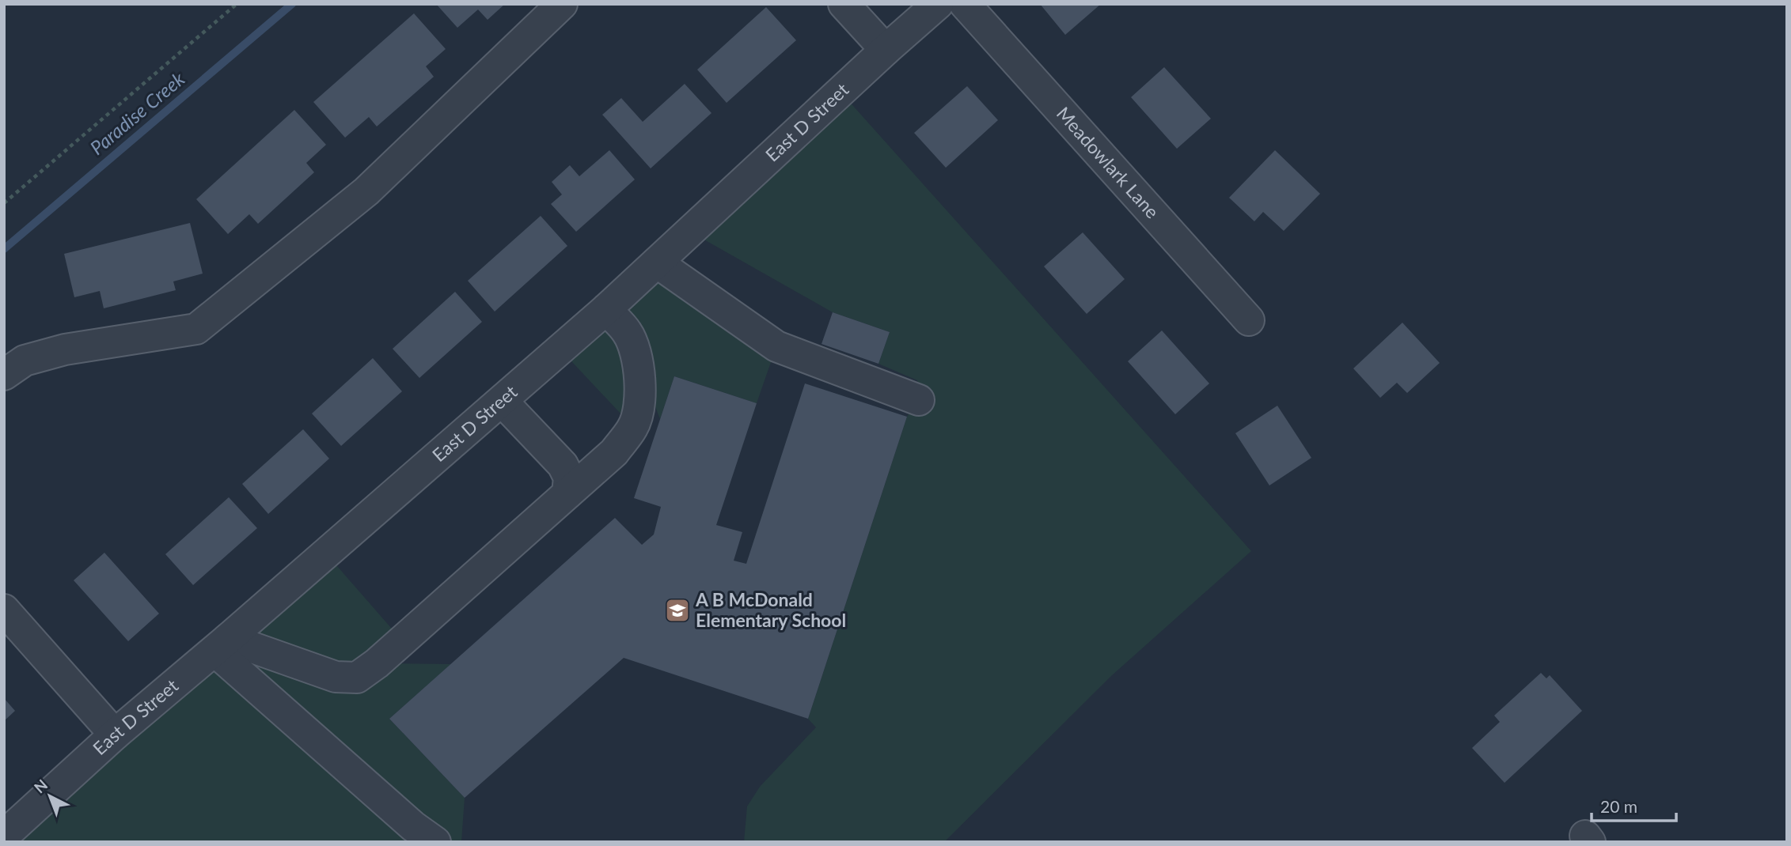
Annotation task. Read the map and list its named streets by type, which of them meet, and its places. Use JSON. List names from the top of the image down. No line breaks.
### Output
{"streets":{"street":["East D Street","Meadowlark Lane"]},"water":["Paradise Creek"],"places":{"school or university":["A B McDonald Elementary School"]},"scale_bar":"20 m","north":"top left"}
